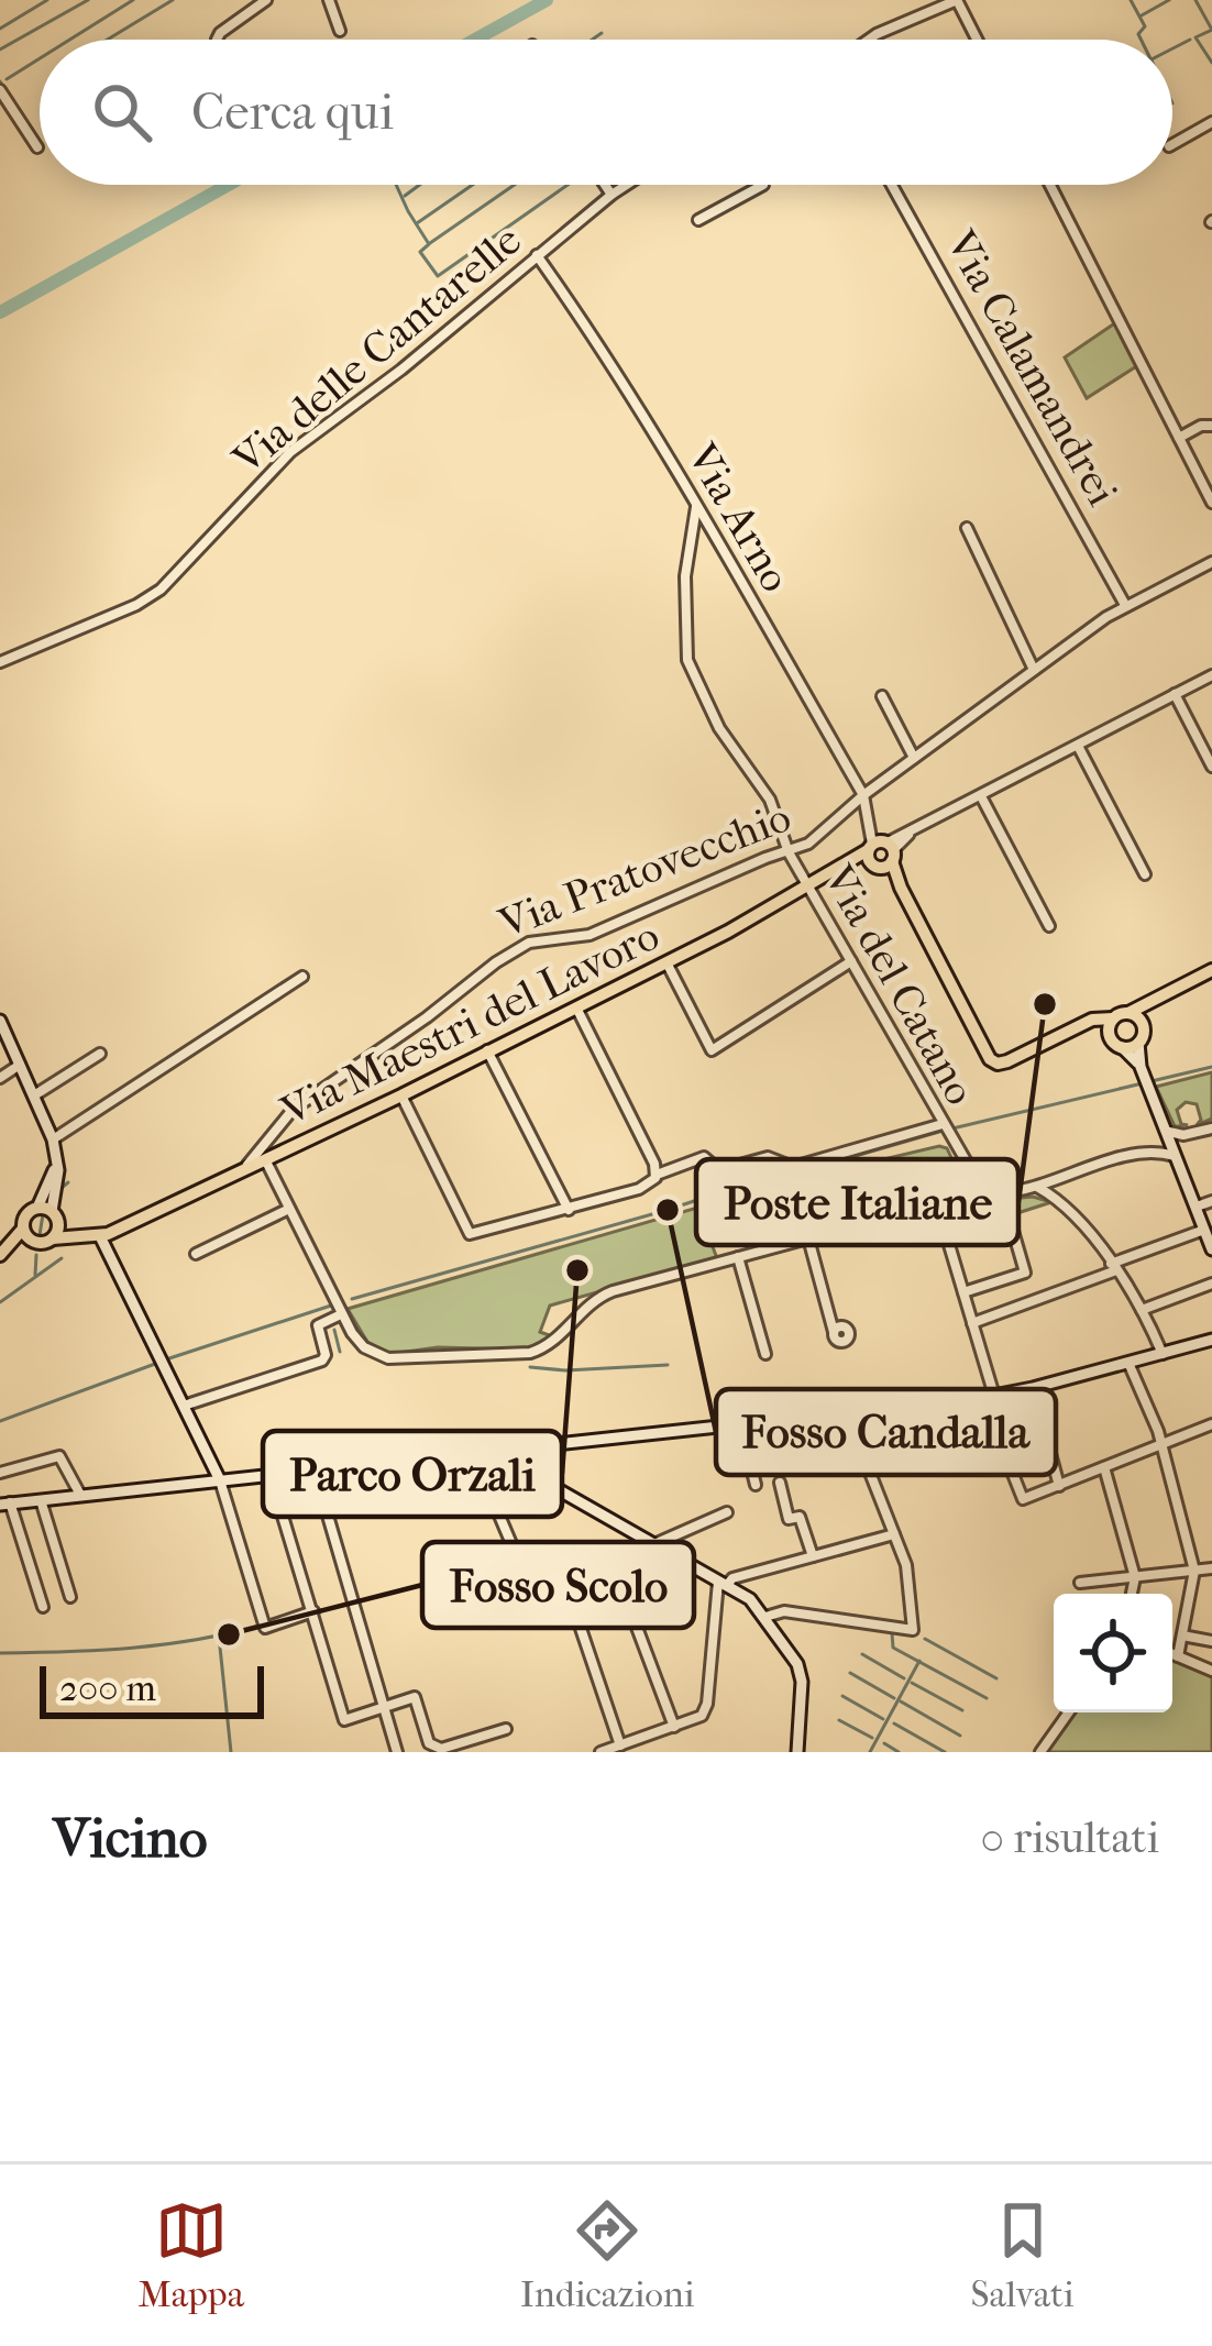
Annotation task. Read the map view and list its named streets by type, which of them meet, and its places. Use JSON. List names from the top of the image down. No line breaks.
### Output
{"streets":{"main road":["Via Maestri del Lavoro"],"street":["Via delle Cantarelle","Via Calamandrei","Via Arno","Via Pratovecchio","Via del Catano"]},"crossings":[["Via delle Cantarelle","Via Arno"],["Via Calamandrei","Via Pratovecchio"],["Via Arno","Via Pratovecchio"],["Via Arno","Via del Catano"],["Via Arno","Via Maestri del Lavoro"],["Via Pratovecchio","Via del Catano"],["Via Pratovecchio","Via Maestri del Lavoro"],["Via del Catano","Via Maestri del Lavoro"]],"places":["Poste Italiane","Fosso Candalla","Parco Orzali","Fosso Scolo"],"scale_bar":"200 m","page":{"search":"Cerca qui","scale":"200 m","heading":["Vicino","0 risultati"],"nav":["Mappa","Indicazioni","Salvati"]}}
